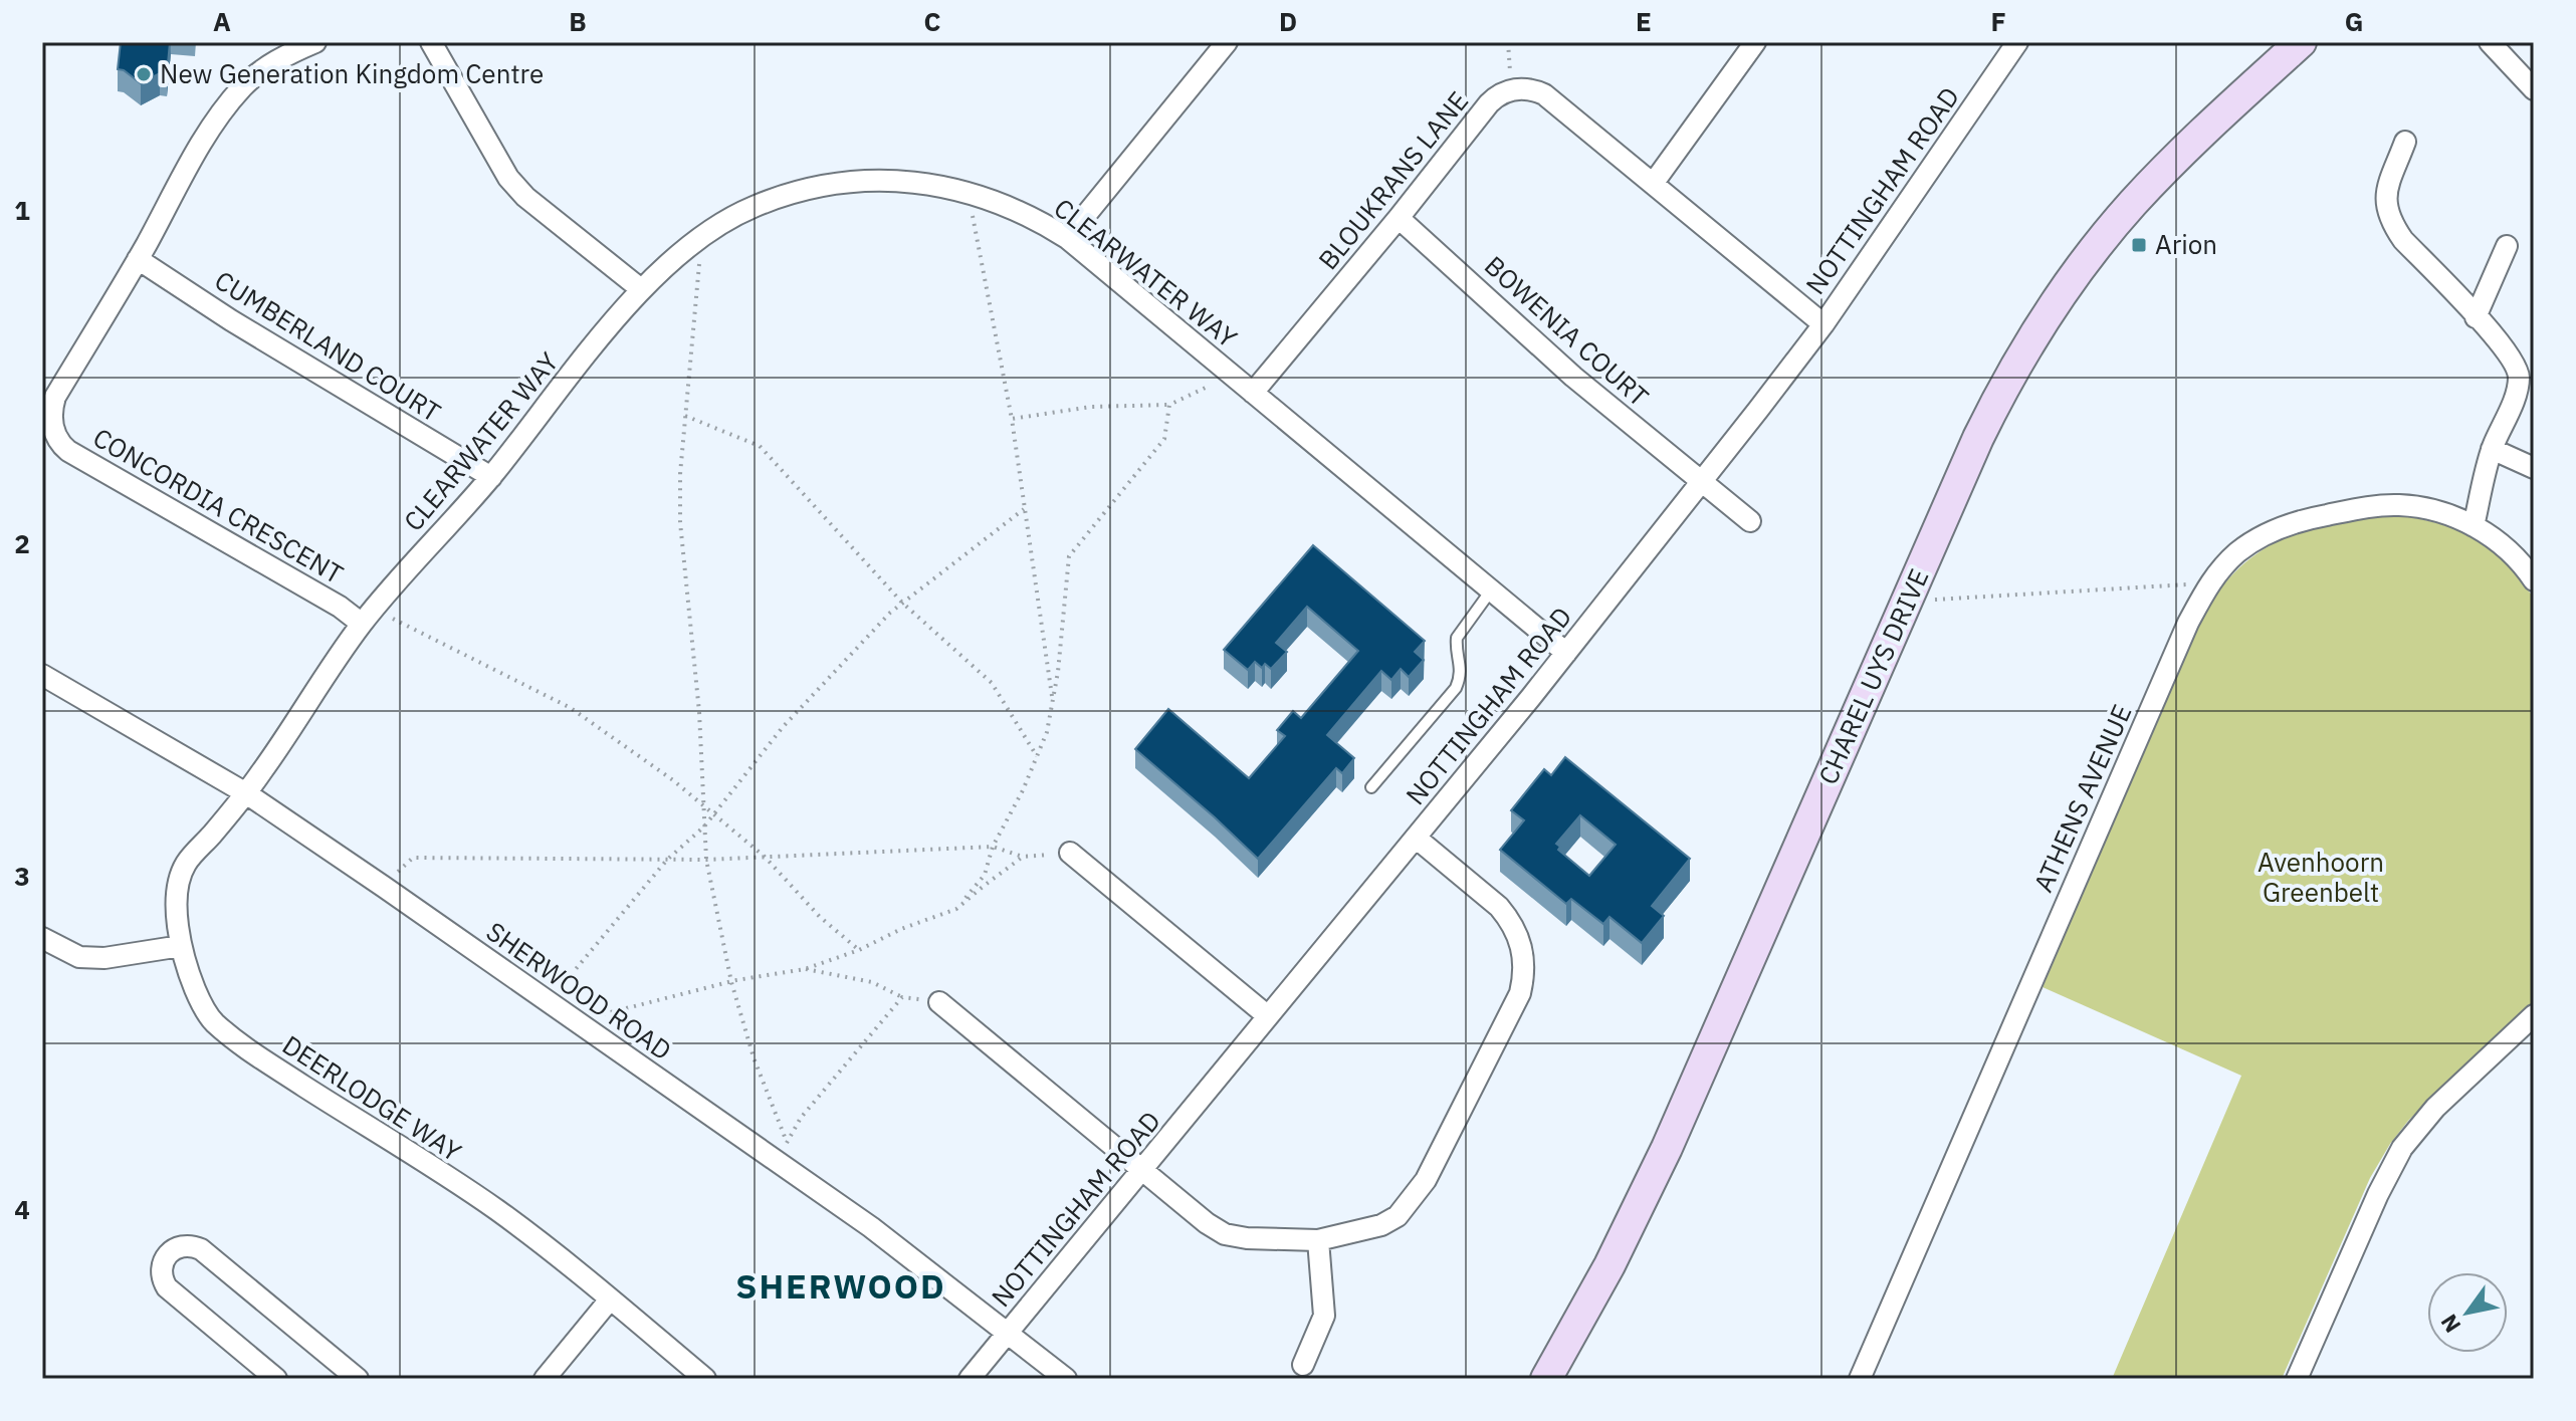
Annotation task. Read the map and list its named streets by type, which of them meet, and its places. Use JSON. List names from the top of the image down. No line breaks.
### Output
{"streets":{"main road":["CHAREL UYS DRIVE"],"street":["BLOUKRANS LANE","NOTTINGHAM ROAD","CLEARWATER WAY","BOWENIA COURT","CUMBERLAND COURT","CONCORDIA CRESCENT","ATHENS AVENUE","SHERWOOD ROAD","DEERLODGE WAY"]},"crossings":[["BLOUKRANS LANE","CLEARWATER WAY"],["BLOUKRANS LANE","BOWENIA COURT"],["NOTTINGHAM ROAD","CLEARWATER WAY"],["NOTTINGHAM ROAD","BOWENIA COURT"],["NOTTINGHAM ROAD","SHERWOOD ROAD"],["CLEARWATER WAY","CUMBERLAND COURT"],["CLEARWATER WAY","CONCORDIA CRESCENT"],["CLEARWATER WAY","SHERWOOD ROAD"],["CLEARWATER WAY","DEERLODGE WAY"],["CUMBERLAND COURT","CONCORDIA CRESCENT"],["SHERWOOD ROAD","DEERLODGE WAY"]],"districts":["SHERWOOD"],"parks":["Avenhoorn Greenbelt"],"places":{"other":["New Generation Kingdom Centre"],"transit":["Arion"]},"north":"bottom left","grid":{"columns":["A","B","C","D","E","F","G"],"rows":["1","2","3","4"]}}
